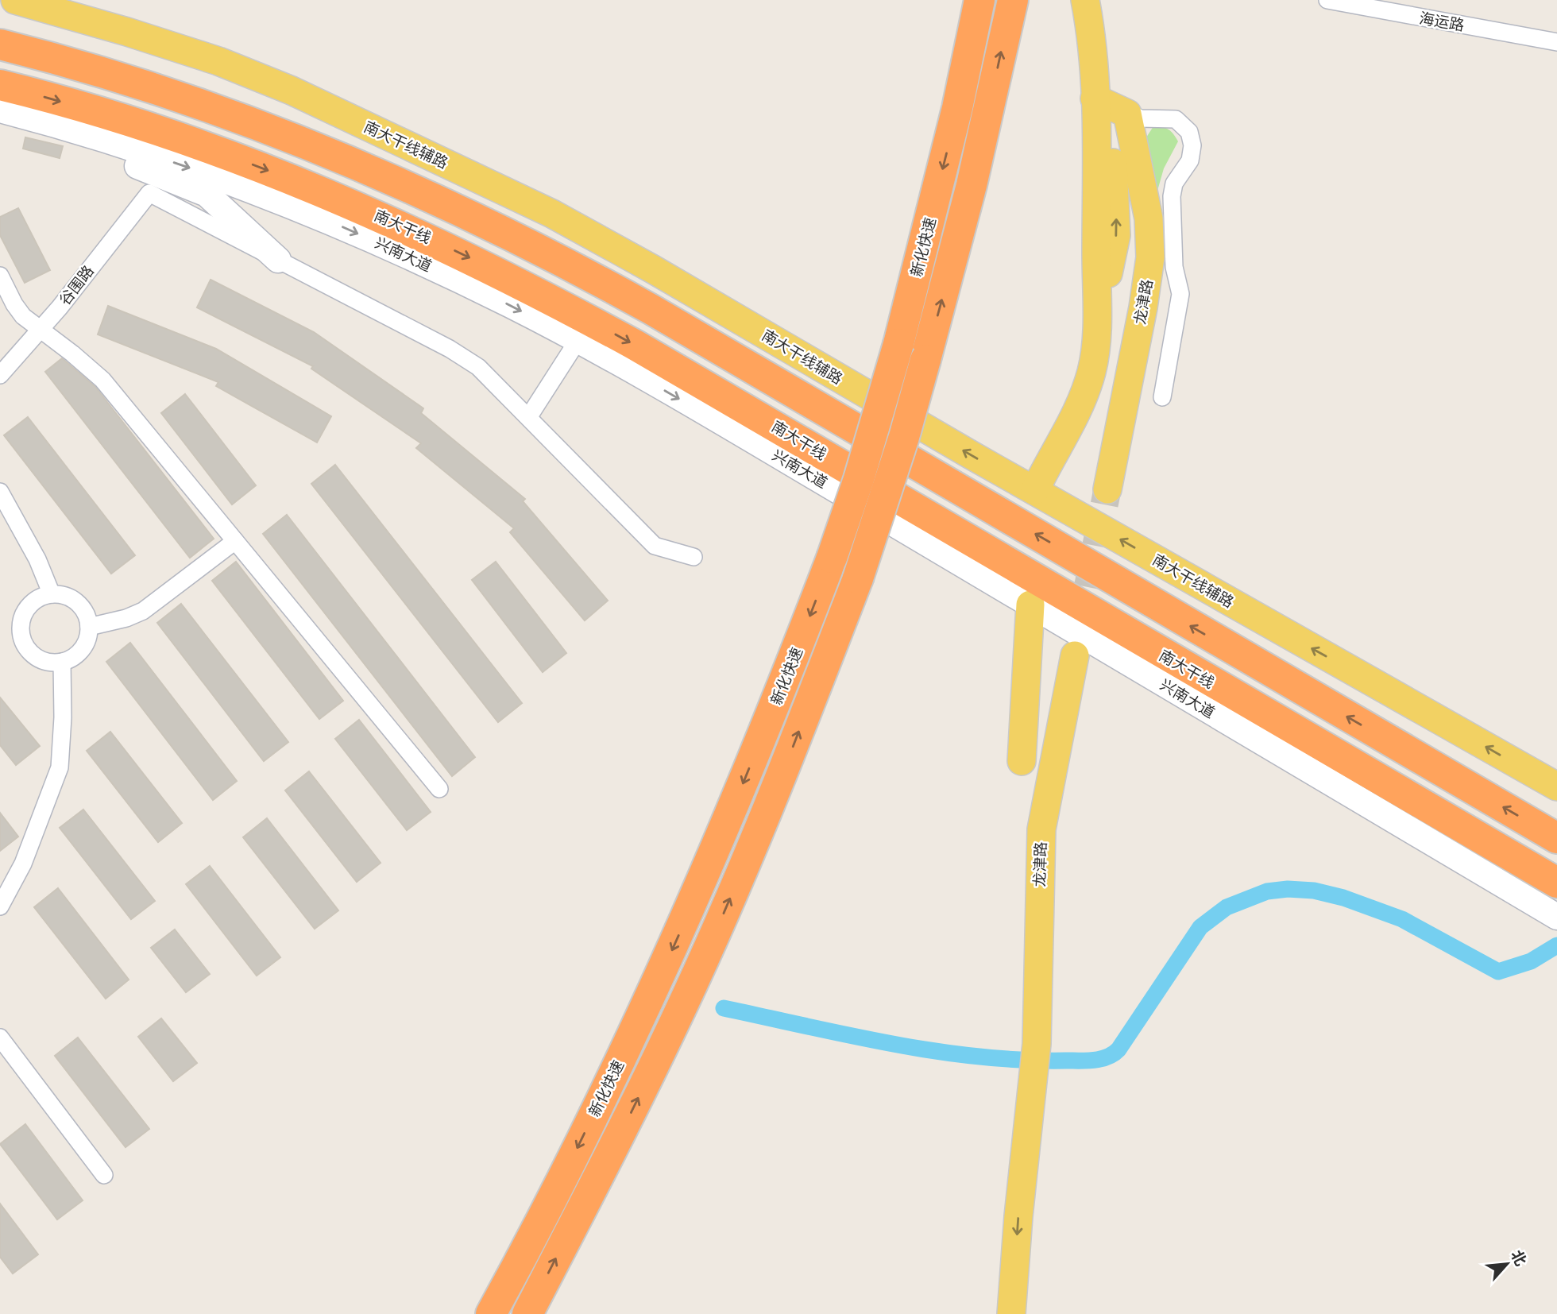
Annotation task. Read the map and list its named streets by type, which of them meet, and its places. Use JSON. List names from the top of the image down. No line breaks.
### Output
{"streets":{"highway":["南大干线","新化快速"],"main road":["南大干线辅路","兴南大道","龙津路"],"street":["海运路","谷围路"]},"one_way":["南大干线辅路","兴南大道"],"north":"top right"}
